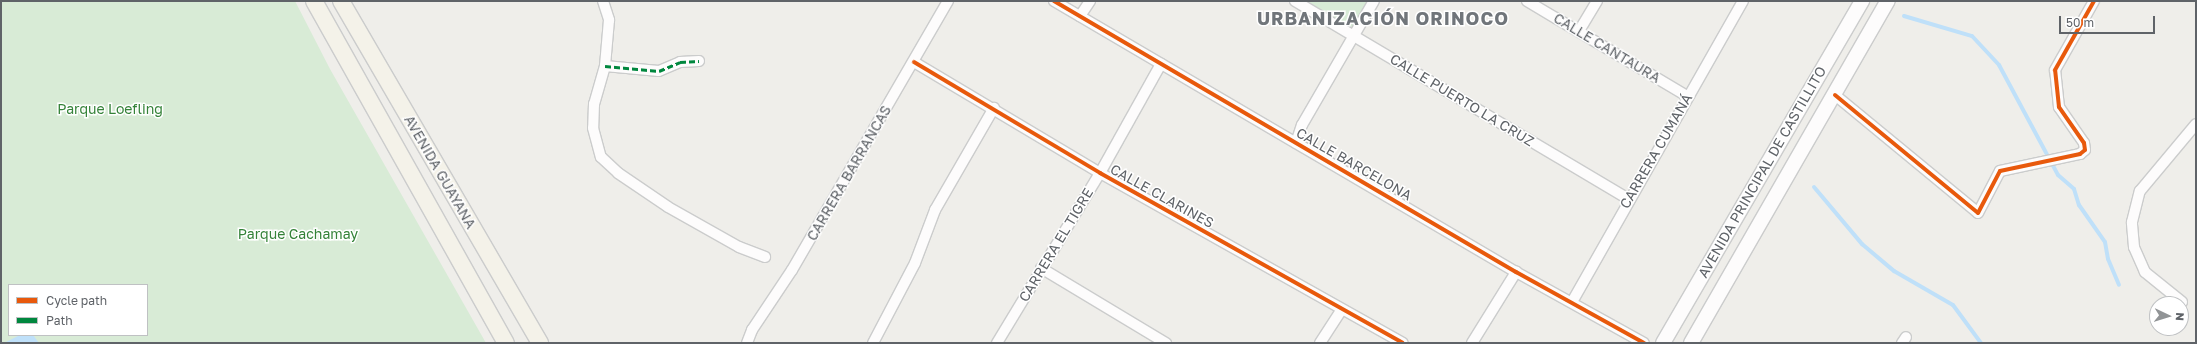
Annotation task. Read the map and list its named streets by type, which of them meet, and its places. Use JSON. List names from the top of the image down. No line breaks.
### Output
{"streets":{"main road":["AVENIDA GUAYANA","AVENIDA PRINCIPAL DE CASTILLITO"],"street":["CALLE CANTAURA","CALLE PUERTO LA CRUZ","CARRERA CUMANÁ","CALLE BARCELONA","CARRERA BARRANCAS","CALLE CLARINES","CARRERA EL TIGRE"]},"crossings":[["CALLE CANTAURA","CARRERA CUMANÁ"],["CALLE PUERTO LA CRUZ","CARRERA CUMANÁ"],["CARRERA CUMANÁ","CALLE BARCELONA"],["CALLE BARCELONA","CARRERA EL TIGRE"],["CARRERA BARRANCAS","CALLE CLARINES"],["CALLE CLARINES","CARRERA EL TIGRE"]],"districts":["URBANIZACIÓN ORINOCO"],"parks":["Parque Loefling","Parque Cachamay"],"legend":["Cycle path","Path"],"scale_bar":"50 m","north":"right"}
